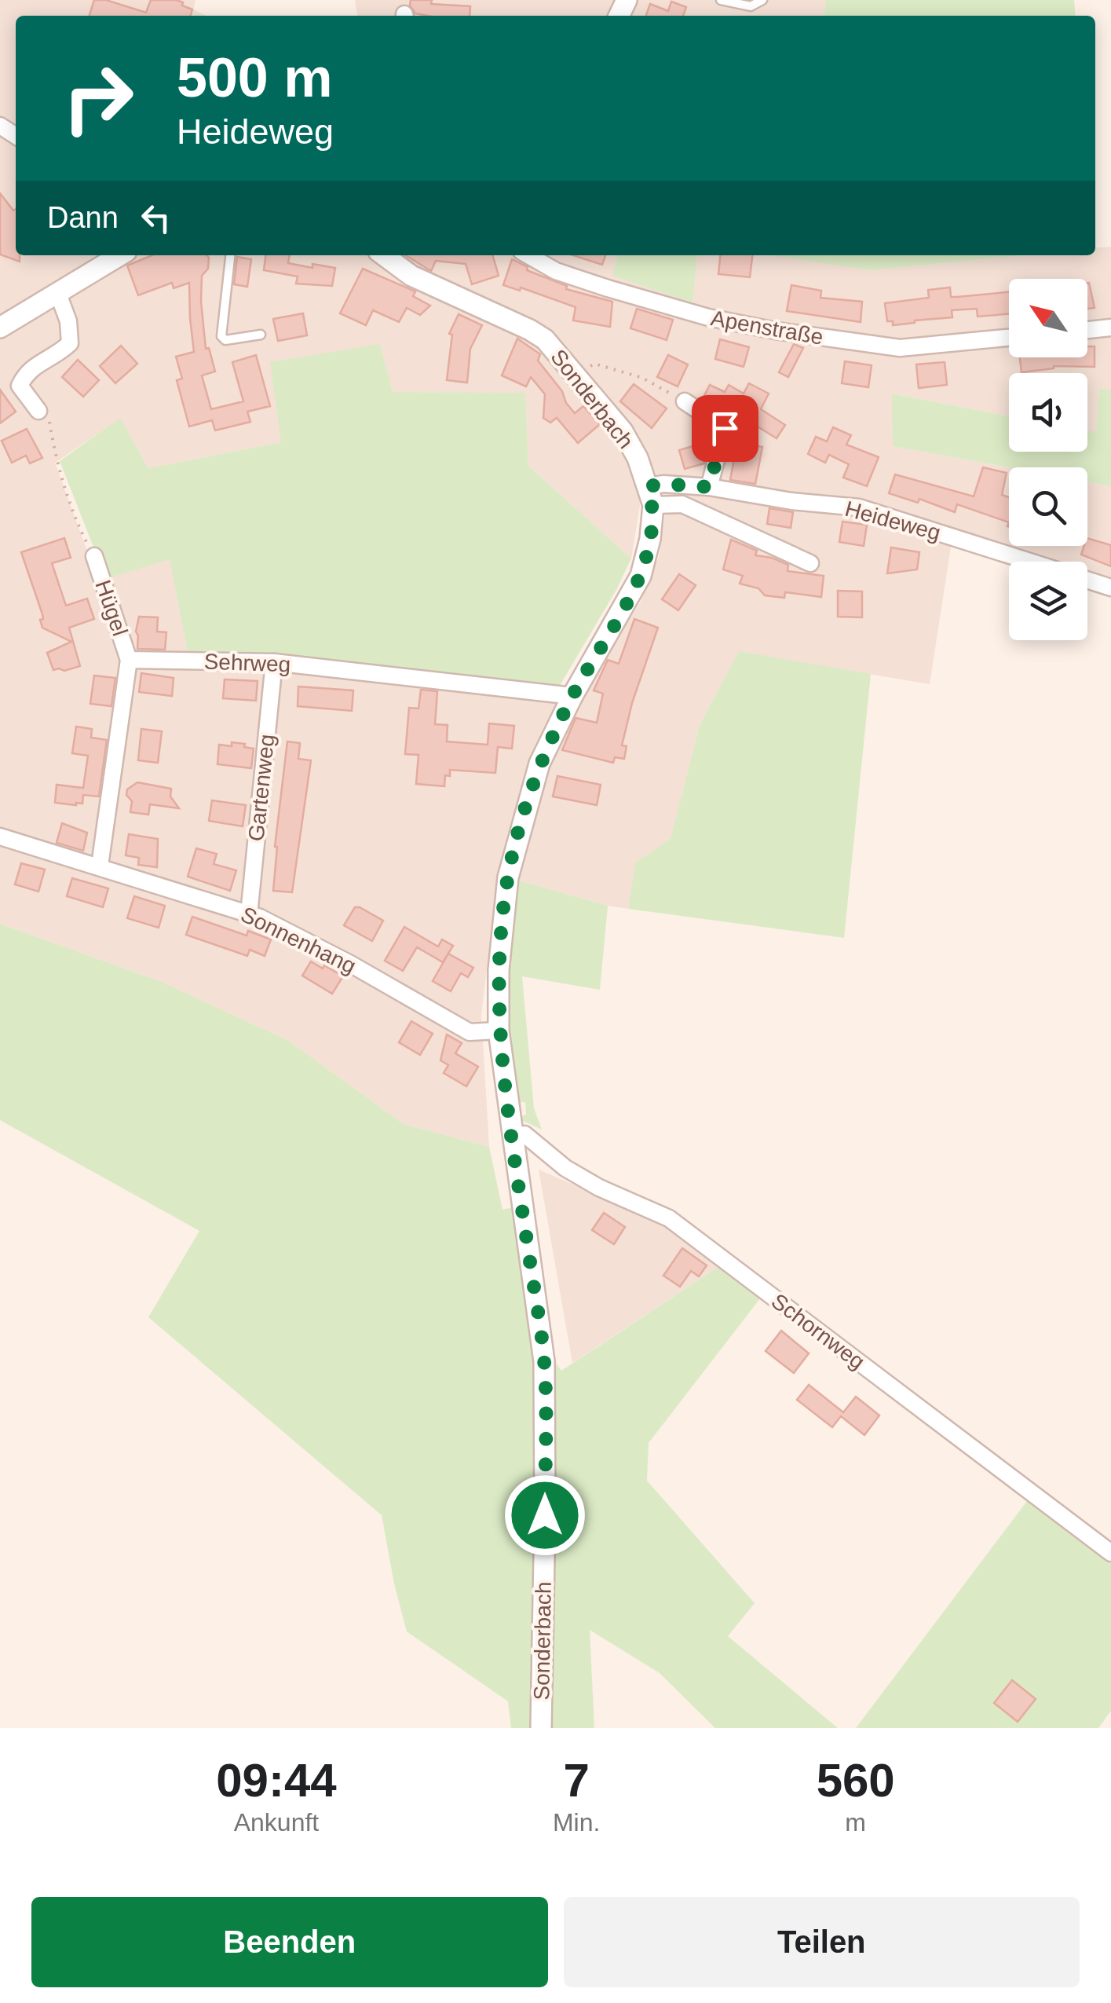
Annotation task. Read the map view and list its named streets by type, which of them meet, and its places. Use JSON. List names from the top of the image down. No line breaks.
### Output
{"streets":{"street":["Apenstraße","Sonderbach","Heideweg","Hügel","Sehrweg","Gartenweg","Sonnenhang","Schornweg"]},"crossings":[["Sonderbach","Heideweg"],["Sonderbach","Sehrweg"],["Sonderbach","Sonnenhang"],["Sonderbach","Schornweg"],["Hügel","Sehrweg"],["Sehrweg","Gartenweg"],["Gartenweg","Sonnenhang"]],"north":"top left","page":{"turn":["500 m","Heideweg"],"then":"Dann","eta":["09:44","Ankunft","7","Min.","560","m"],"buttons":["Beenden","Teilen"]}}
